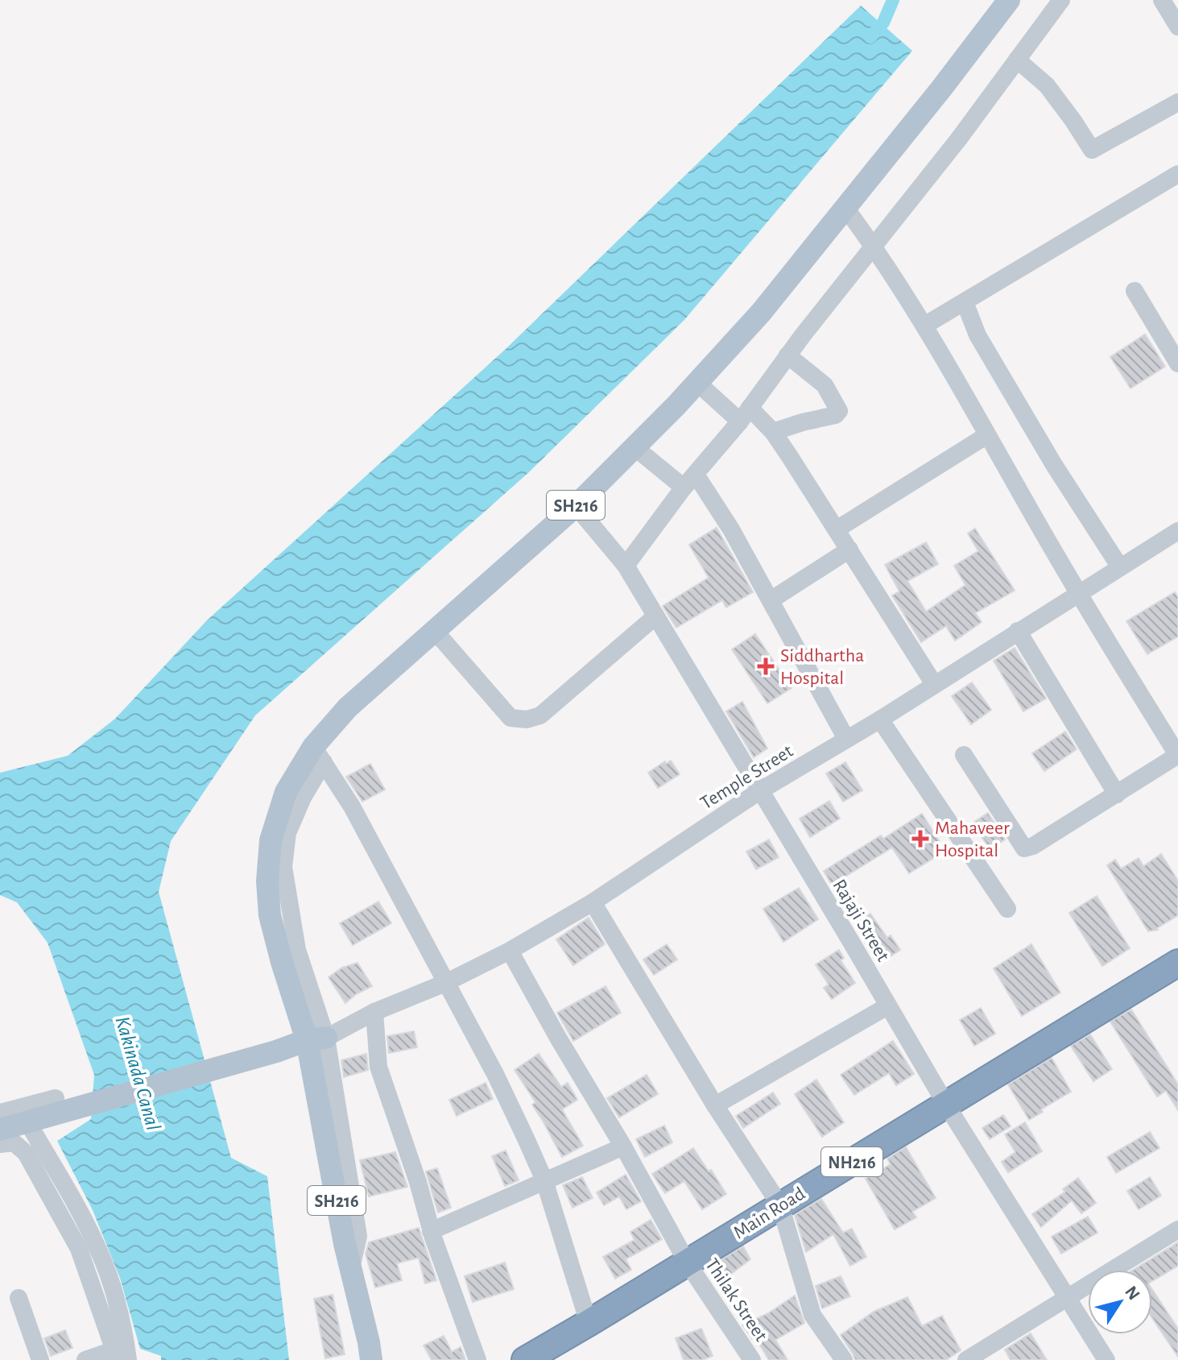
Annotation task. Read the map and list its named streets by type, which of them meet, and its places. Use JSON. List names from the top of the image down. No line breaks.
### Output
{"streets":{"highway":["NH216","Main Road"],"main road":["SH216"],"street":["Temple Street","Rajaji Street","Thilak Street"]},"crossings":[["SH216","Temple Street"],["SH216","Rajaji Street"],["Temple Street","Rajaji Street"],["Temple Street","Thilak Street"],["Rajaji Street","Main Road"],["Main Road","Thilak Street"]],"water":["Kakinada Canal"],"places":{"health":["Siddhartha Hospital","Mahaveer Hospital"]},"north":"top right"}
